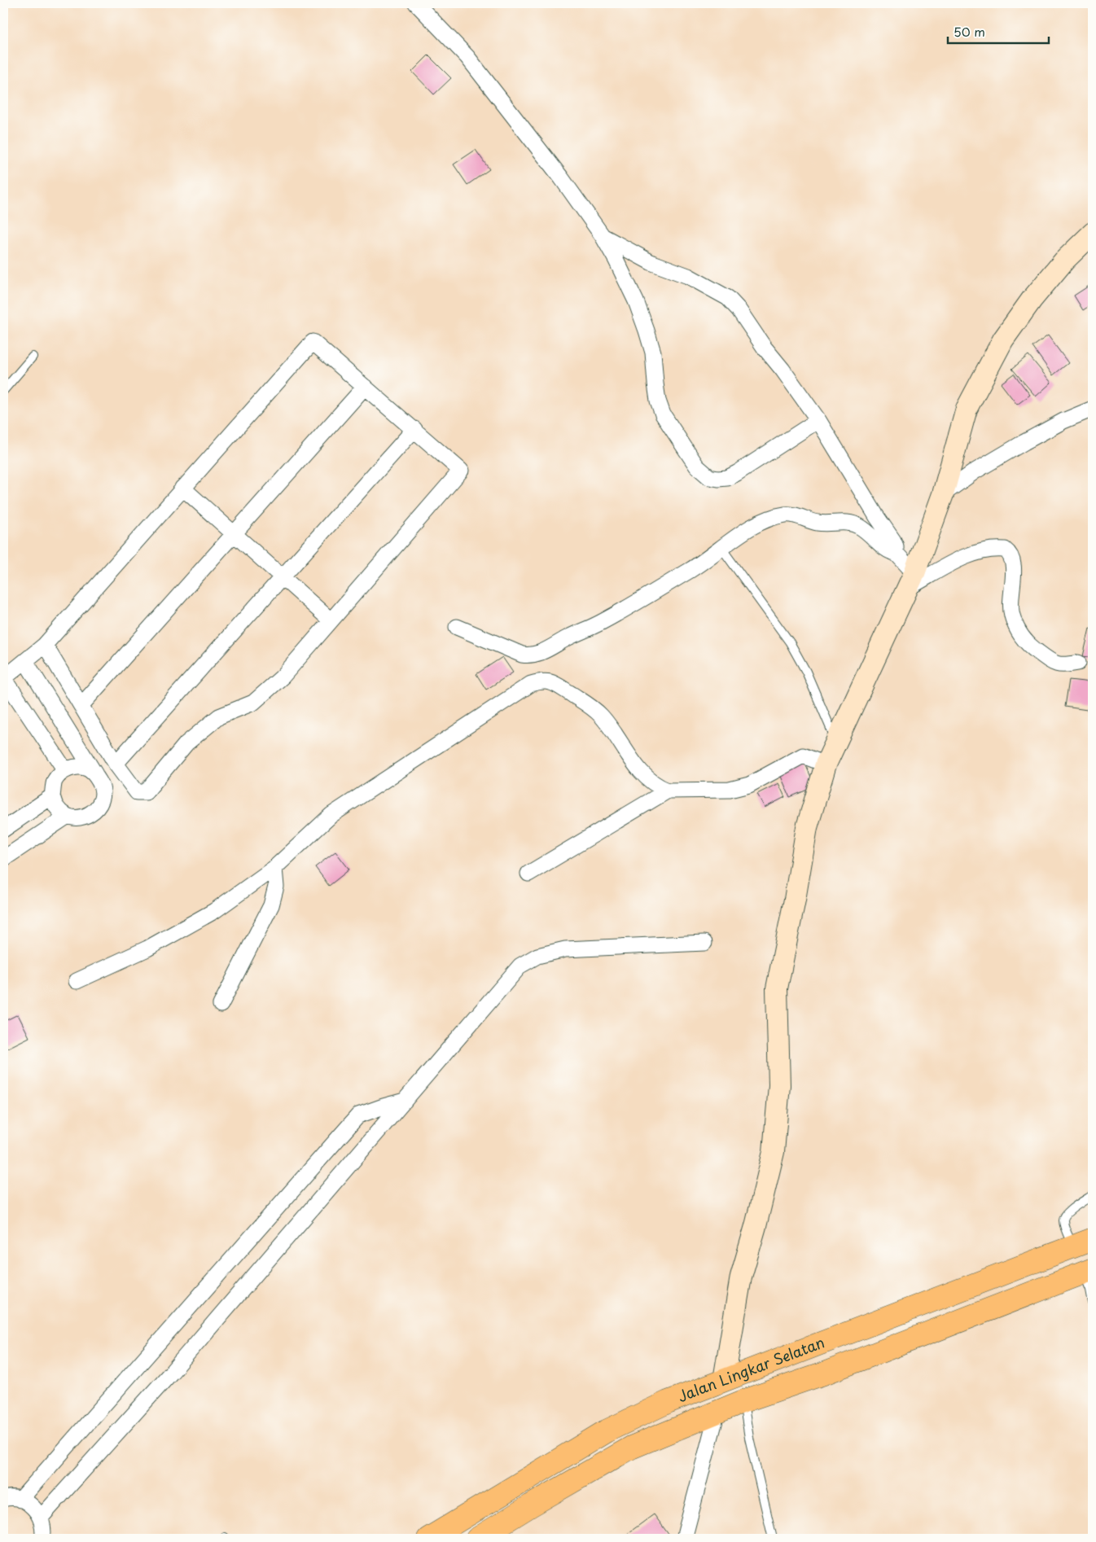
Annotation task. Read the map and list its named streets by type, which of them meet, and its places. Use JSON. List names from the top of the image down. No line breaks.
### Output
{"streets":{"highway":["Jalan Lingkar Selatan"]},"scale_bar":"50 m"}
